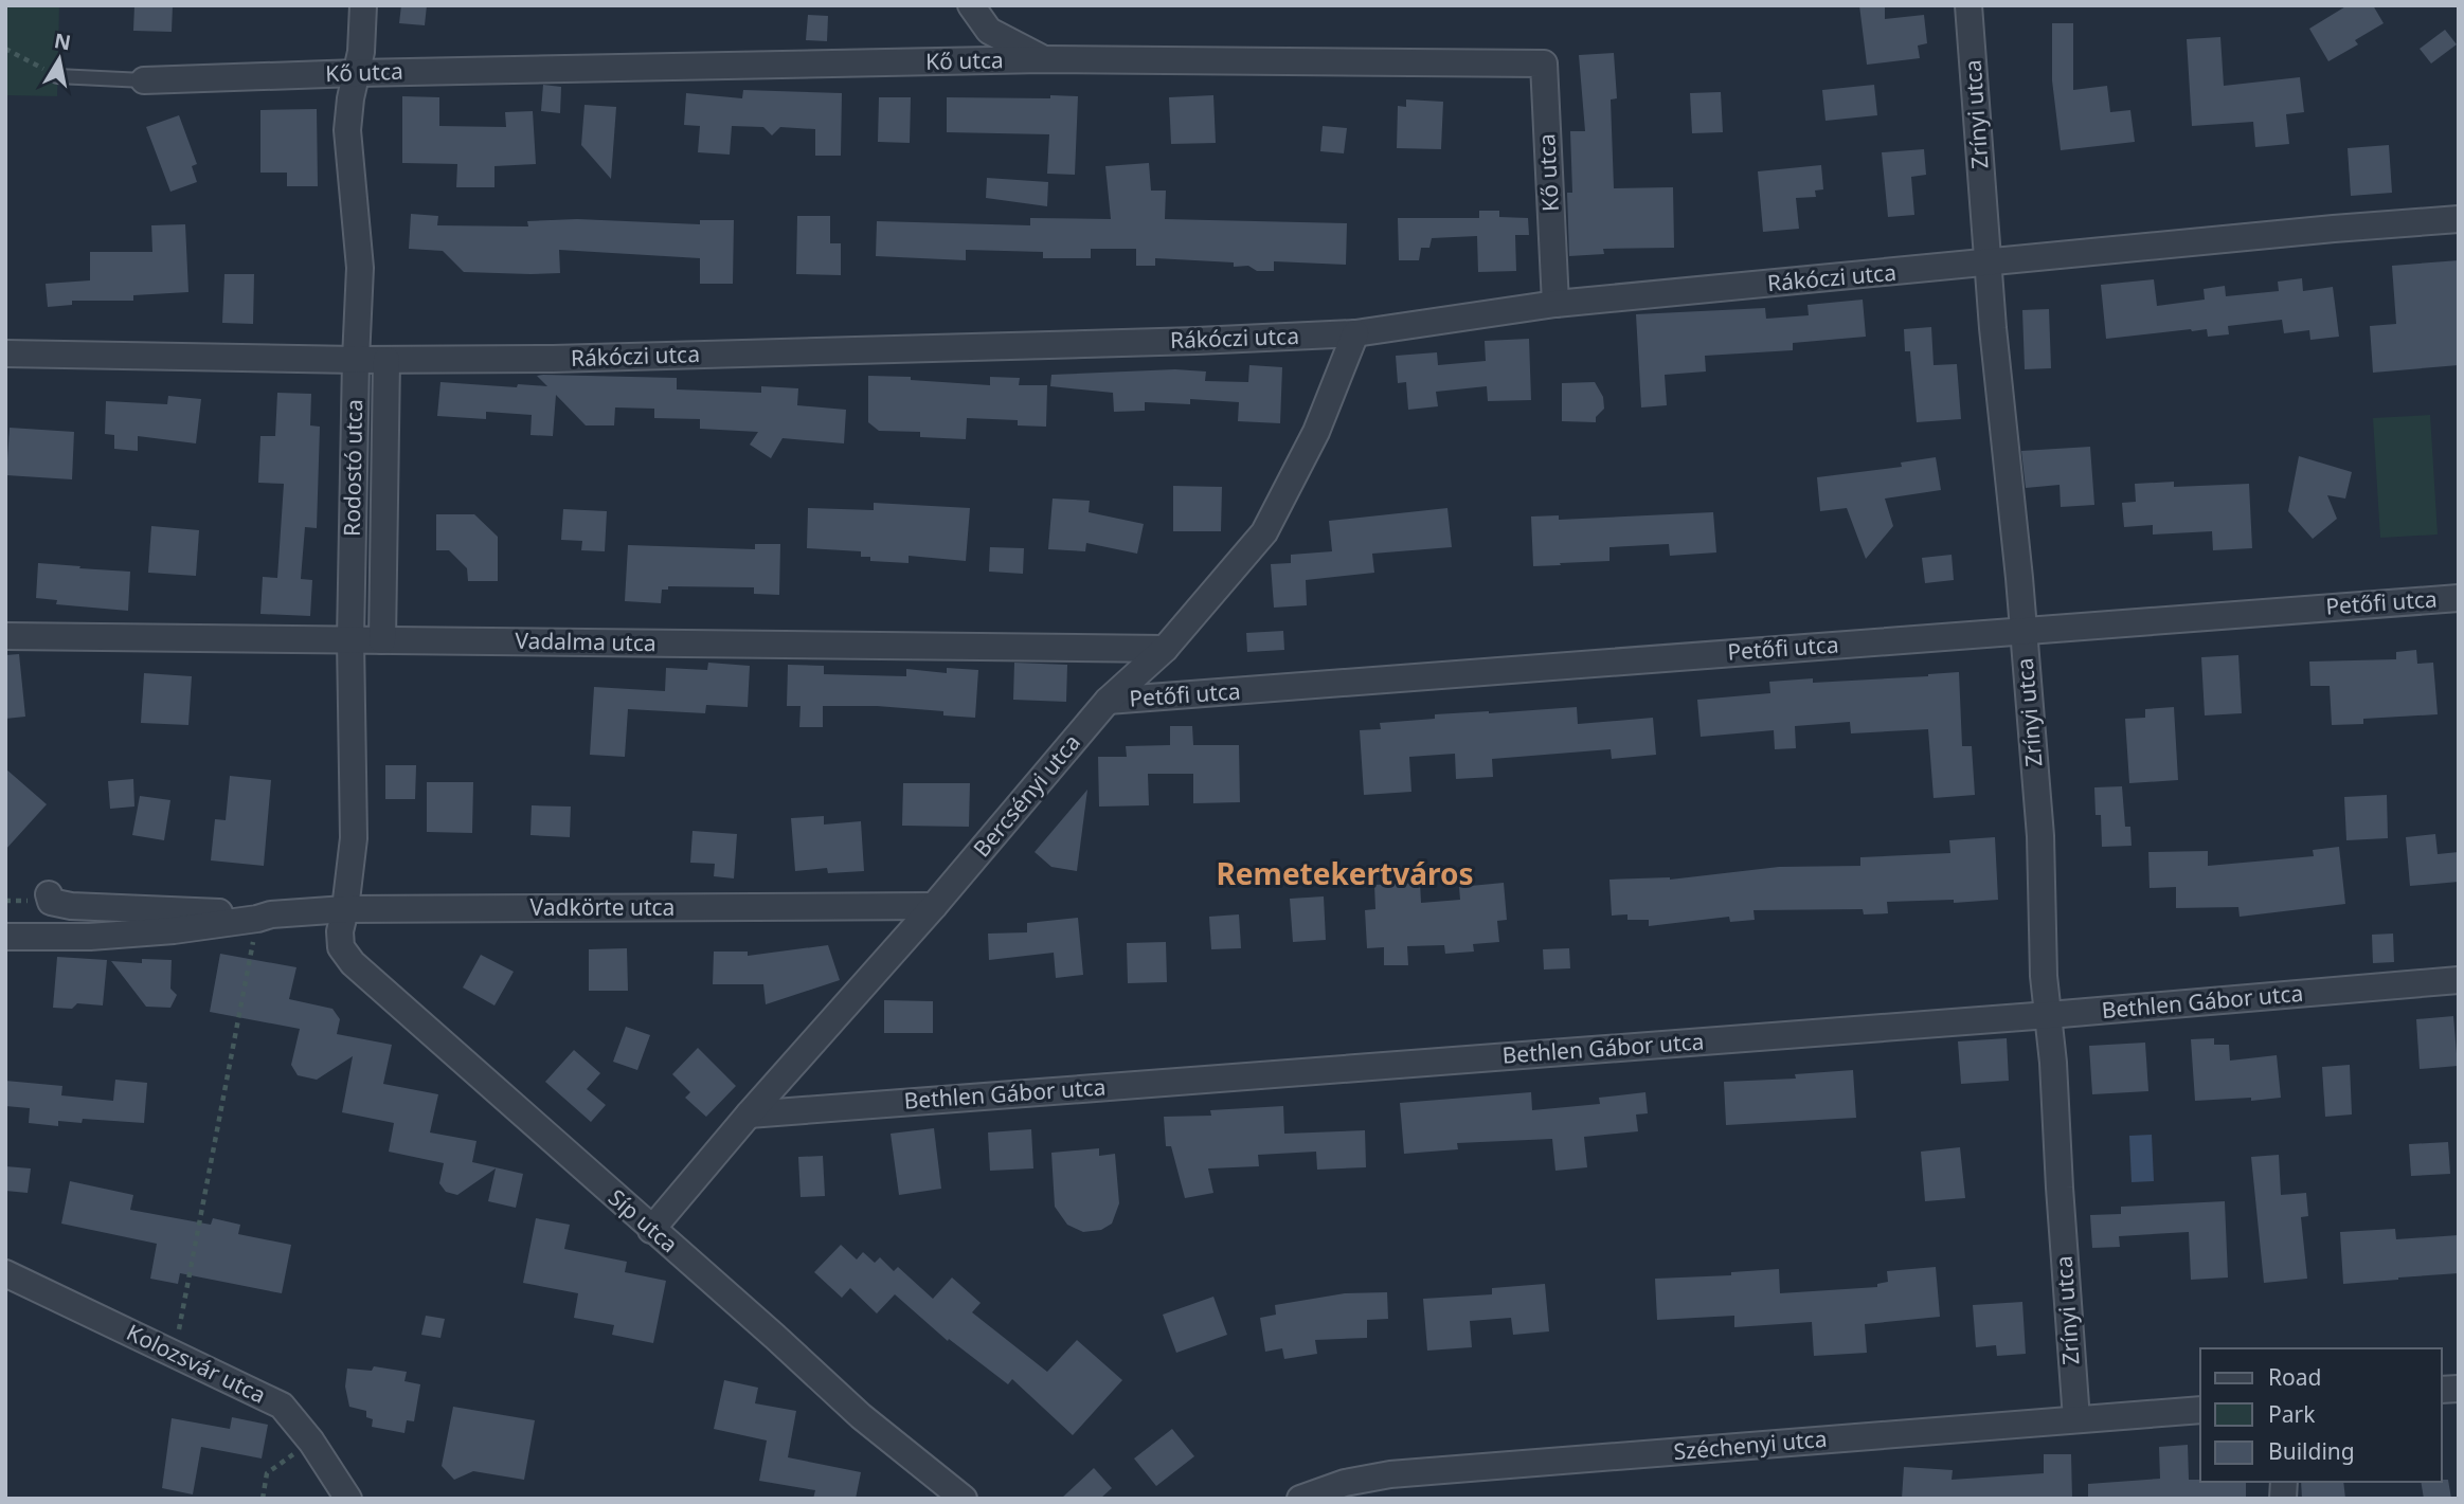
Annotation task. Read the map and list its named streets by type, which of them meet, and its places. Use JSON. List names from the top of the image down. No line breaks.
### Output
{"streets":{"street":["Kő utca","Zrínyi utca","Rákóczi utca","Rodostó utca","Petőfi utca","Vadalma utca","Bercsényi utca","Vadkörte utca","Bethlen Gábor utca","Síp utca","Kolozsvár utca","Széchenyi utca"]},"crossings":[["Kő utca","Rákóczi utca"],["Kő utca","Rodostó utca"],["Zrínyi utca","Rákóczi utca"],["Zrínyi utca","Petőfi utca"],["Zrínyi utca","Bethlen Gábor utca"],["Zrínyi utca","Széchenyi utca"],["Rákóczi utca","Rodostó utca"],["Rákóczi utca","Bercsényi utca"],["Rodostó utca","Vadalma utca"],["Rodostó utca","Vadkörte utca"],["Rodostó utca","Síp utca"],["Petőfi utca","Bercsényi utca"],["Vadalma utca","Bercsényi utca"],["Bercsényi utca","Vadkörte utca"],["Bercsényi utca","Bethlen Gábor utca"],["Bercsényi utca","Síp utca"],["Vadkörte utca","Síp utca"]],"districts":["Remetekertváros"],"legend":["Road","Park","Building"],"north":"top"}
